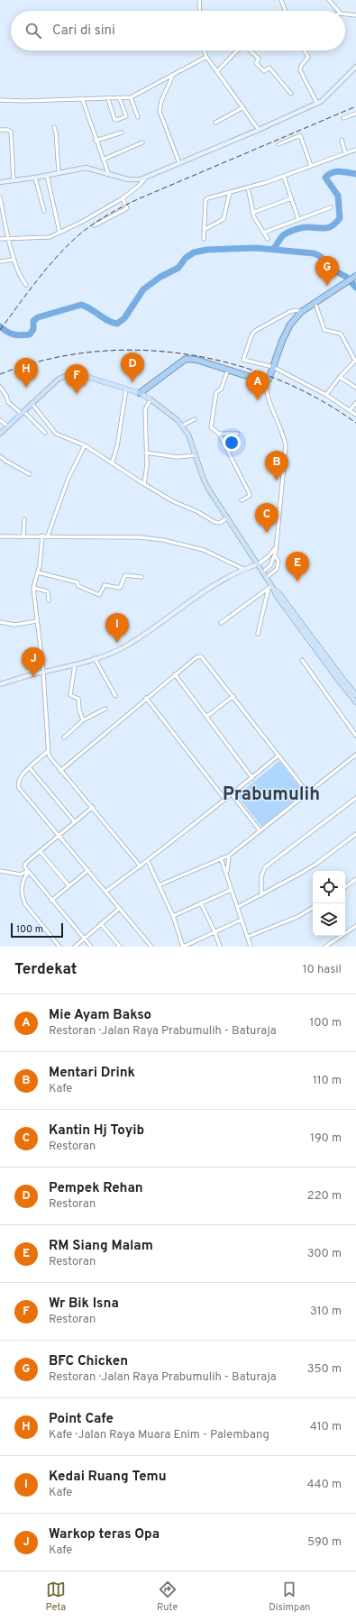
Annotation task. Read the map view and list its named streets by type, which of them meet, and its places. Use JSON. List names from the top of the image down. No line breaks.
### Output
{"districts":["Prabumulih"],"scale_bar":"100 m","page":{"search":"Cari di sini","pins":["G","D","H","F","A","B","C","E","I","J"],"scale":"100 m","heading":["Terdekat","10 hasil"],"list":[{"mark":"A","name":"Mie Ayam Bakso","note":"Restoran · Jalan Raya Prabumulih - Baturaja","value":"100 m"},{"mark":"B","name":"Mentari Drink","note":"Kafe","value":"110 m"},{"mark":"C","name":"Kantin Hj Toyib","note":"Restoran","value":"190 m"},{"mark":"D","name":"Pempek Rehan","note":"Restoran","value":"220 m"},{"mark":"E","name":"RM Siang Malam","note":"Restoran","value":"300 m"},{"mark":"F","name":"Wr Bik Isna","note":"Restoran","value":"310 m"},{"mark":"G","name":"BFC Chicken","note":"Restoran · Jalan Raya Prabumulih - Baturaja","value":"350 m"},{"mark":"H","name":"Point Cafe","note":"Kafe · Jalan Raya Muara Enim - Palembang","value":"410 m"},{"mark":"I","name":"Kedai Ruang Temu","note":"Kafe","value":"440 m"},{"mark":"J","name":"Warkop teras Opa","note":"Kafe","value":"590 m"}],"nav":["Peta","Rute","Disimpan"]}}
